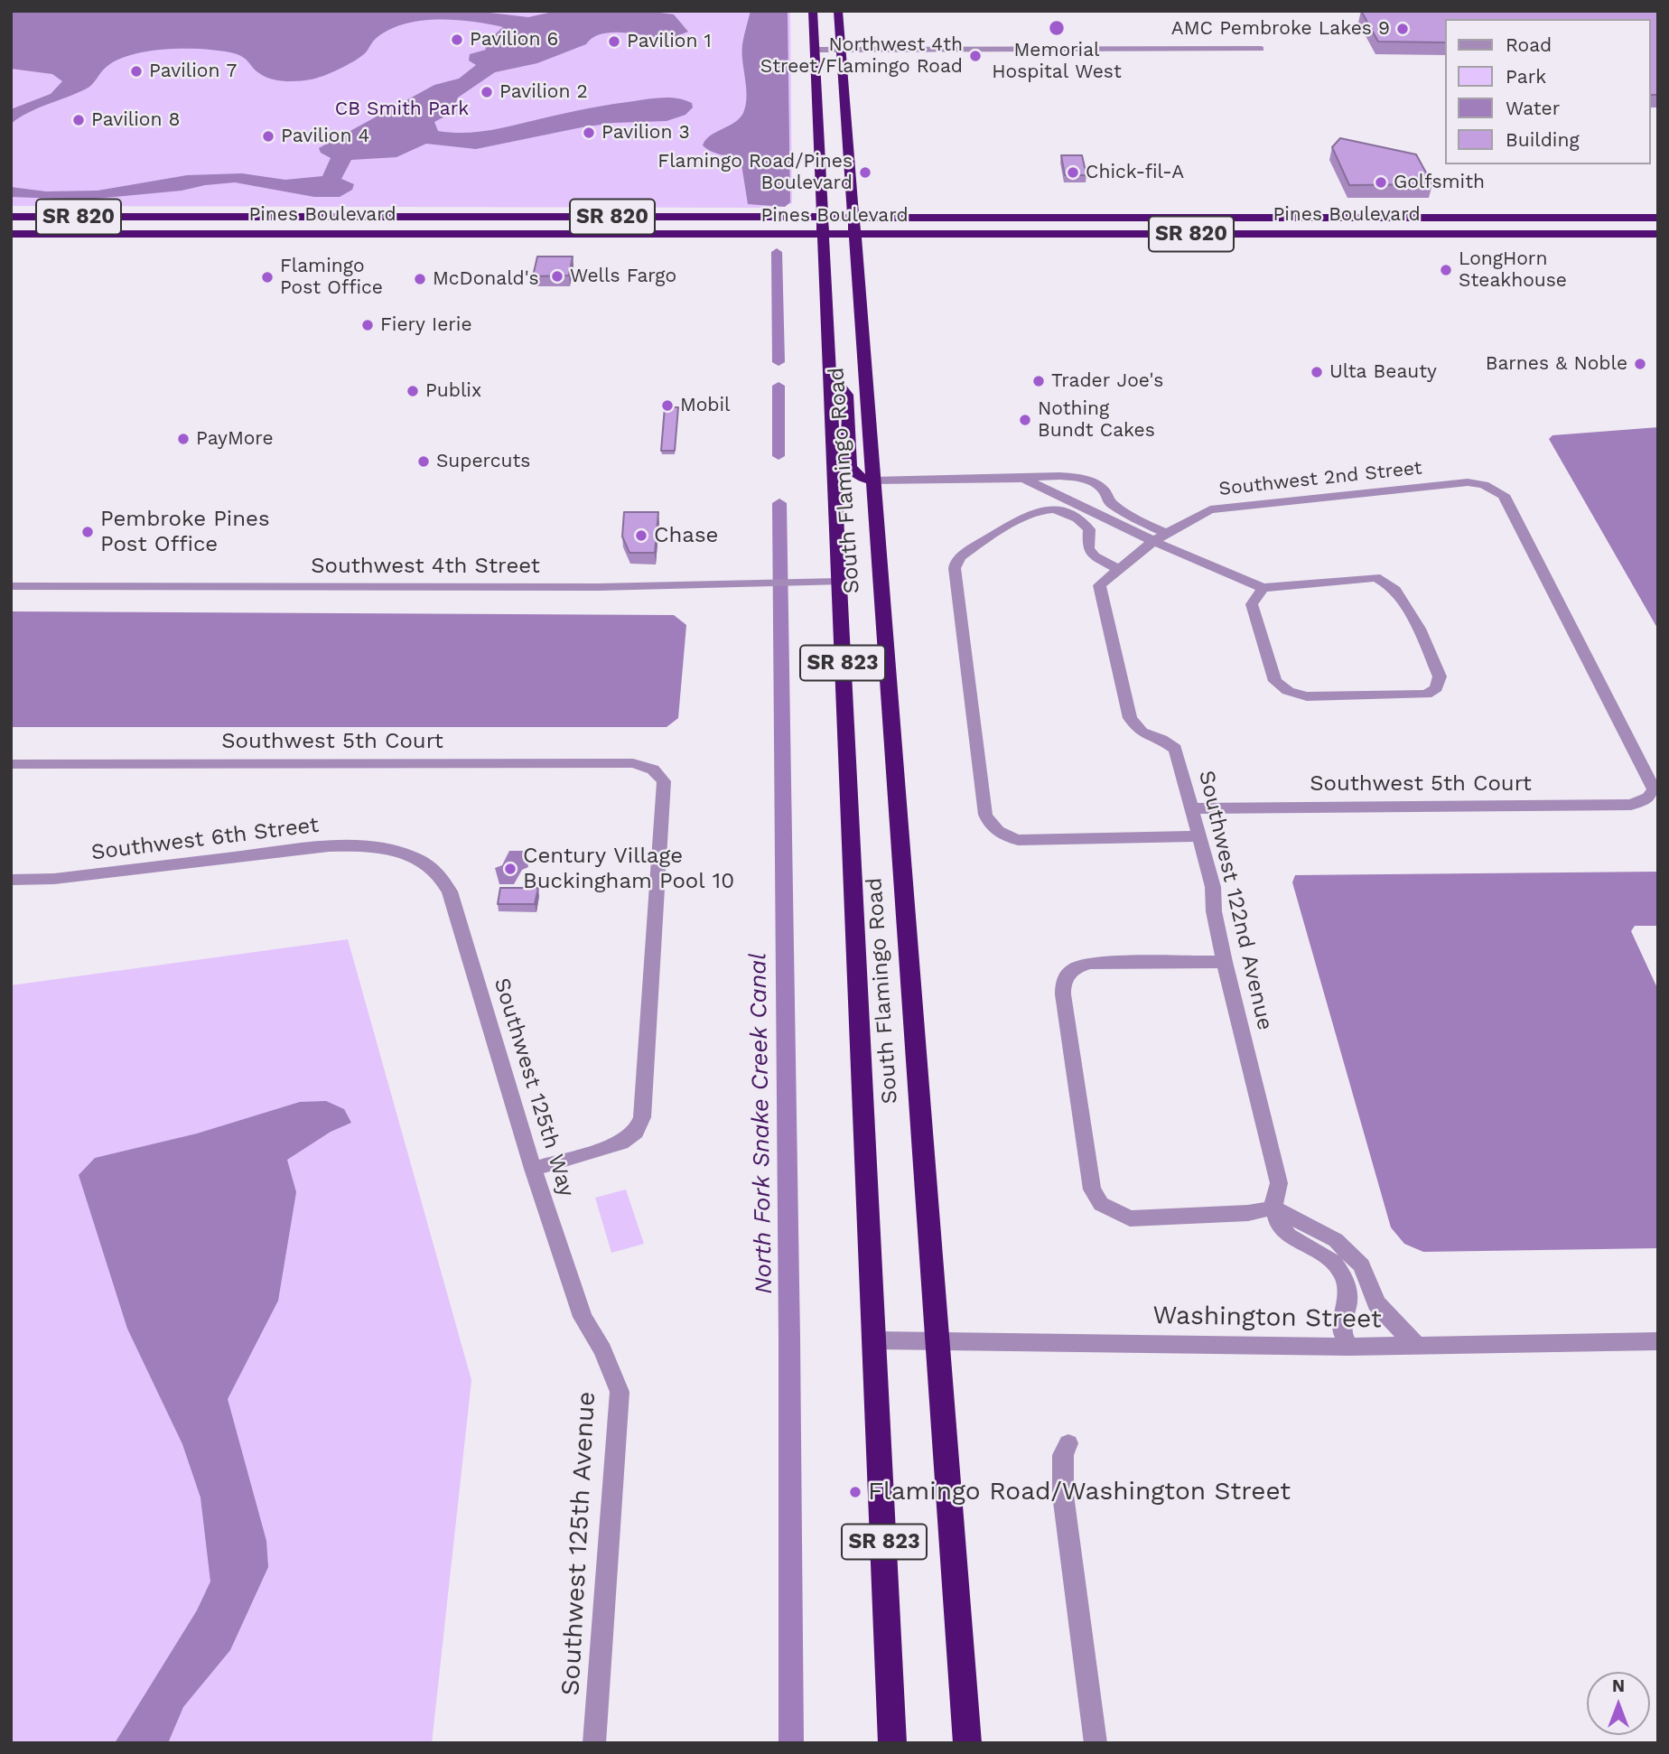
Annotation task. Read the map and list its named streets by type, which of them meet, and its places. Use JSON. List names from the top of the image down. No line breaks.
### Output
{"streets":{"highway":["Pines Boulevard","SR 820","South Flamingo Road","SR 823"],"street":["Southwest 2nd Street","Southwest 4th Street","Southwest 5th Court","Southwest 6th Street","Southwest 122nd Avenue","Southwest 125th Way","Washington Street","Southwest 125th Avenue"]},"crossings":[["Pines Boulevard","South Flamingo Road"],["Pines Boulevard","SR 823"],["Southwest 2nd Street","Southwest 5th Court"],["Southwest 2nd Street","Southwest 122nd Avenue"],["South Flamingo Road","Southwest 4th Street"],["South Flamingo Road","SR 823"],["South Flamingo Road","Washington Street"],["Southwest 5th Court","Southwest 122nd Avenue"],["Southwest 5th Court","Southwest 125th Way"],["Southwest 6th Street","Southwest 125th Way"],["Southwest 125th Way","Southwest 125th Avenue"]],"water":["North Fork Snake Creek Canal"],"parks":["CB Smith Park"],"places":["Memorial Hospital West","AMC Pembroke Lakes 9","Pavilion 6","Pavilion 1","Northwest 4th Street/Flamingo Road","Pavilion 7","Pavilion 2","Pavilion 8","Pavilion 3","Pavilion 4","Flamingo Road/Pines Boulevard","Chick-fil-A","Golfsmith","LongHorn Steakhouse","Wells Fargo","Flamingo Post Office","McDonald's","Fiery Ierie","Barnes & Noble","Ulta Beauty","Trader Joe's","Publix","Mobil","Nothing Bundt Cakes","PayMore","Supercuts","Pembroke Pines Post Office","Chase","Century Village Buckingham Pool 10","Flamingo Road/Washington Street"],"legend":["Road","Park","Water","Building"],"north":"top"}
